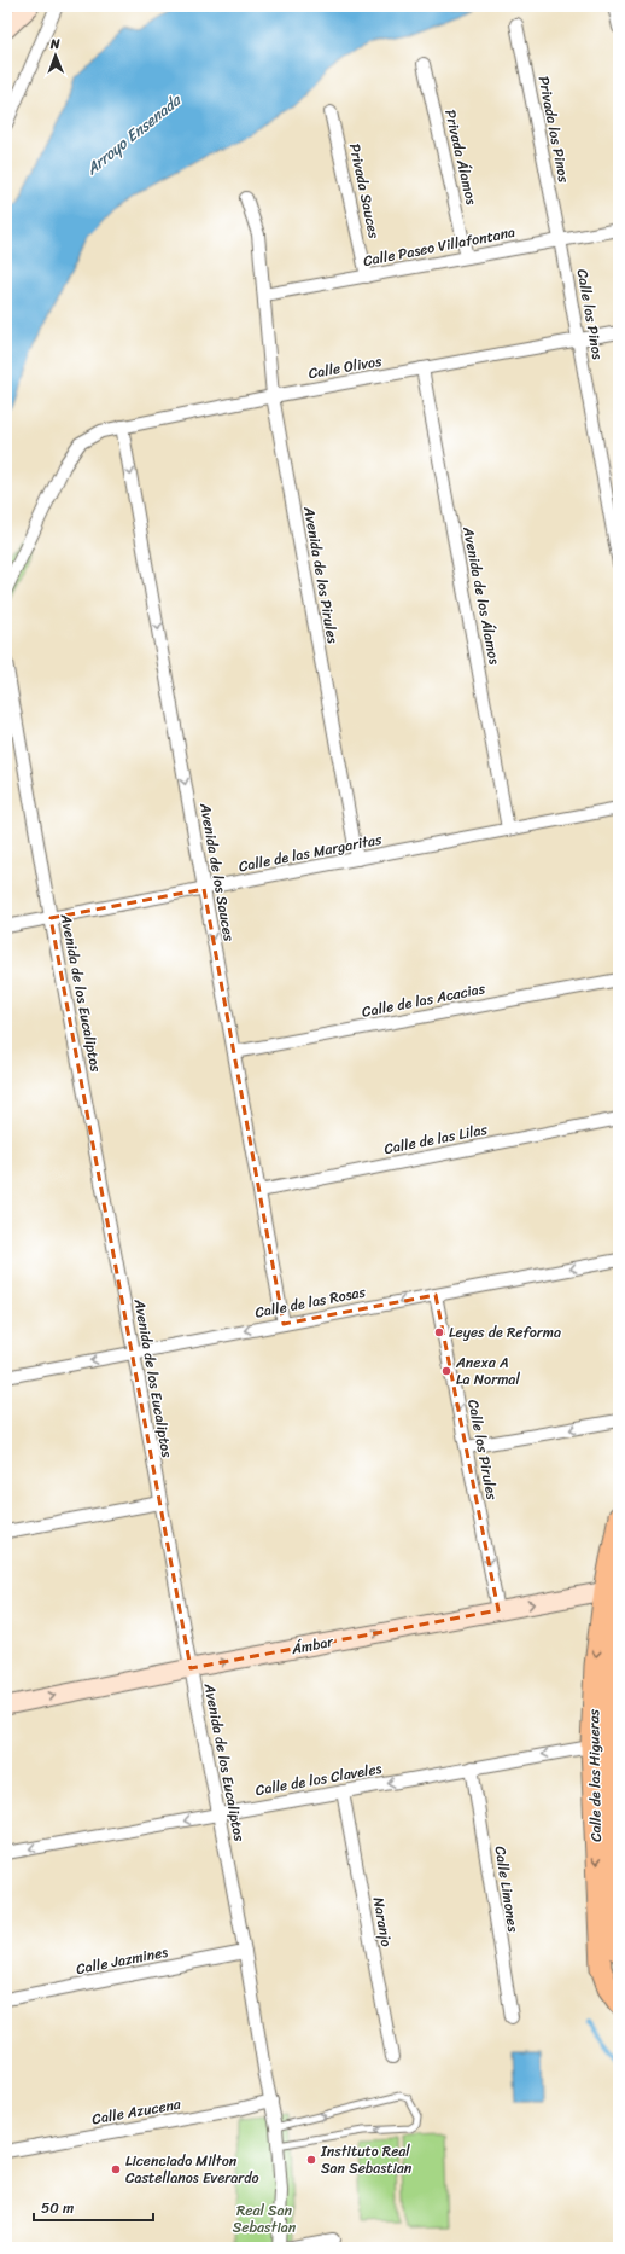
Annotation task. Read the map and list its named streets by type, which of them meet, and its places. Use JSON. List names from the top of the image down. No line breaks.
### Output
{"streets":{"main road":["Ámbar","Calle de las Higueras"],"street":["Privada los Pinos","Privada Álamos","Privada Sauces","Calle Paseo Villafontana","Calle los Pinos","Calle Olivos","Avenida de los Pirules","Avenida de los Álamos","Calle de las Margaritas","Avenida de los Sauces","Avenida de los Eucaliptos","Calle de las Acacias","Calle de las Lilas","Calle de las Rosas","Calle los Pirules","Calle de los Claveles","Calle Limones","Naranjo","Calle Jazmines","Calle Azucena"]},"crossings":[["Privada los Pinos","Calle Paseo Villafontana"],["Privada los Pinos","Calle los Pinos"],["Privada Álamos","Calle Paseo Villafontana"],["Privada Sauces","Calle Paseo Villafontana"],["Calle Paseo Villafontana","Calle los Pinos"],["Calle Paseo Villafontana","Avenida de los Pirules"],["Calle los Pinos","Calle Olivos"],["Calle Olivos","Avenida de los Pirules"],["Calle Olivos","Avenida de los Álamos"],["Calle Olivos","Avenida de los Sauces"],["Avenida de los Pirules","Calle de las Margaritas"],["Avenida de los Álamos","Calle de las Margaritas"],["Calle de las Margaritas","Avenida de los Sauces"],["Calle de las Margaritas","Avenida de los Eucaliptos"],["Avenida de los Sauces","Calle de las Acacias"],["Avenida de los Sauces","Calle de las Lilas"],["Avenida de los Sauces","Calle de las Rosas"],["Avenida de los Eucaliptos","Calle de las Rosas"],["Avenida de los Eucaliptos","Ámbar"],["Avenida de los Eucaliptos","Calle de los Claveles"],["Avenida de los Eucaliptos","Calle Jazmines"],["Avenida de los Eucaliptos","Calle Azucena"],["Calle de las Rosas","Calle los Pirules"],["Calle los Pirules","Ámbar"],["Ámbar","Calle de las Higueras"],["Calle de las Higueras","Calle de los Claveles"],["Calle de los Claveles","Calle Limones"],["Calle de los Claveles","Naranjo"]],"one_way":["Avenida de los Sauces","Calle de las Rosas","Calle los Pirules","Ámbar","Calle de los Claveles"],"water":["Arroyo Ensenada"],"parks":["Real San Sebastian"],"places":["Leyes de Reforma","Anexa A La Normal","Instituto Real San Sebastian","Licenciado Milton Castellanos Everardo"],"scale_bar":"50 m","north":"top"}
